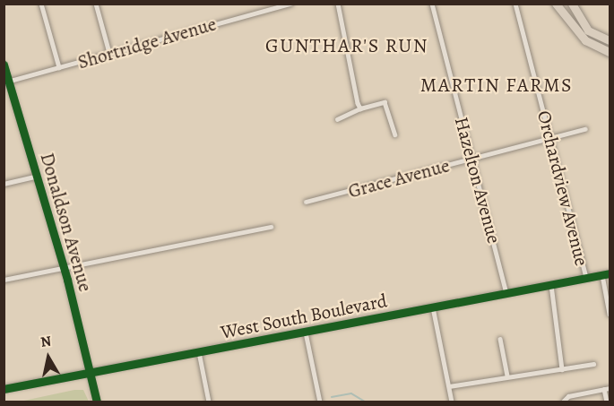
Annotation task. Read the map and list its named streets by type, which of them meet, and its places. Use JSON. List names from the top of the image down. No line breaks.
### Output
{"streets":{"street":["Shortridge Avenue","Grace Avenue","Hazelton Avenue","Orchardview Avenue","Donaldson Avenue","West South Boulevard"]},"crossings":[["Shortridge Avenue","Donaldson Avenue"],["Grace Avenue","Hazelton Avenue"],["Grace Avenue","Orchardview Avenue"],["Hazelton Avenue","West South Boulevard"],["Orchardview Avenue","West South Boulevard"],["Donaldson Avenue","West South Boulevard"]],"districts":["GUNTHAR'S RUN","MARTIN FARMS"],"north":"top"}
